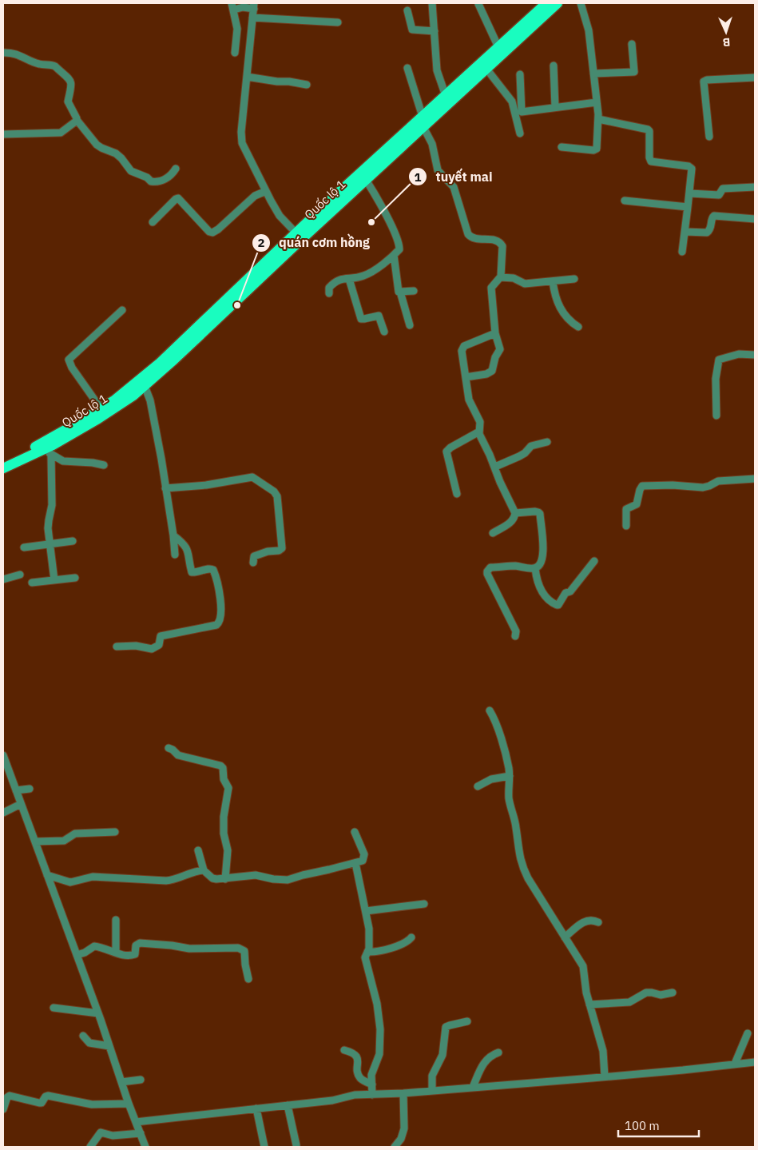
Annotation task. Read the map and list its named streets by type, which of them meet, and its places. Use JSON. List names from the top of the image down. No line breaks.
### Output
{"streets":{"highway":["Quốc lộ 1"]},"places":["tuyết mai","quán cơm hồng"],"scale_bar":"100 m","north":"bottom"}
